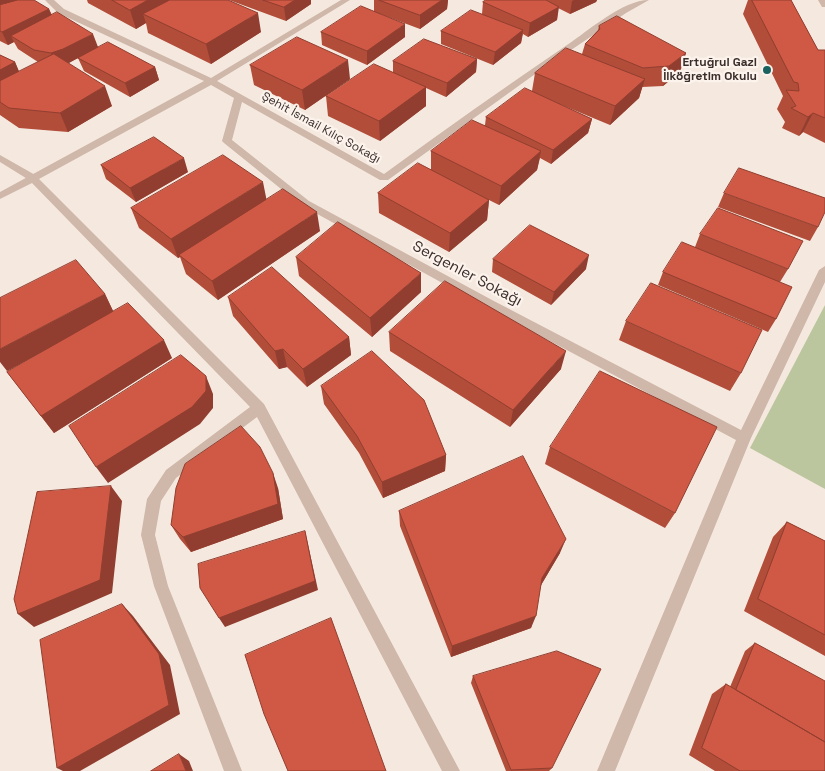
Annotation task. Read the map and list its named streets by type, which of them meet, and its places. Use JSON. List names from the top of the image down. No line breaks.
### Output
{"streets":{"street":["Şehit İsmail Kılıç Sokağı","Sergenler Sokağı"]},"crossings":[["Şehit İsmail Kılıç Sokağı","Sergenler Sokağı"]],"places":["Ertuğrul Gazi İlköğretim Okulu"]}
